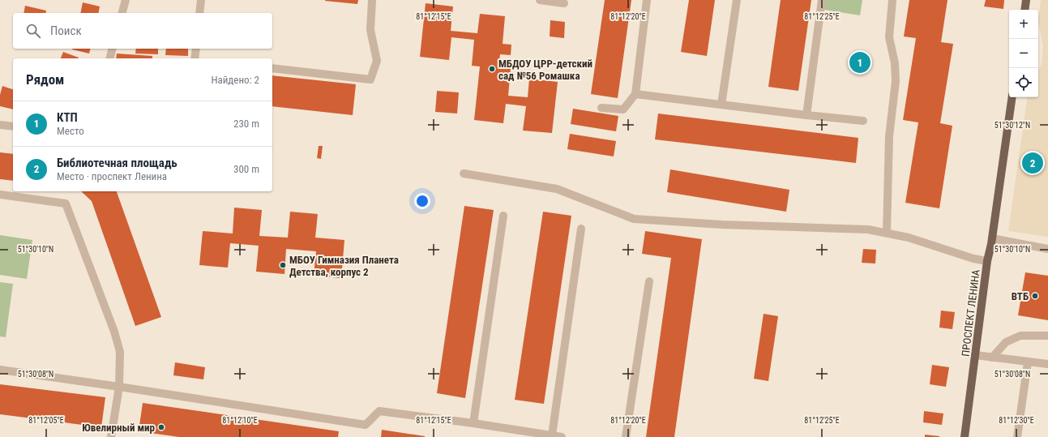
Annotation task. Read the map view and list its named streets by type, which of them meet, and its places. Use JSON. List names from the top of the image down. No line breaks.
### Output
{"streets":{"main road":["ПРОСПЕКТ ЛЕНИНА"]},"places":["МБДОУ ЦРР-детский сад №56 Ромашка","МБОУ Гимназия Планета Детства, корпус 2","ВТБ","Ювелирный мир"],"page":{"map_buttons":["+","−"],"search":"Поиск","pins":["1","2"],"heading":["Рядом","Найдено: 2"],"list":[{"mark":"1","name":"КТП","note":"Место","value":"230 m"},{"mark":"2","name":"Библиотечная площадь","note":"Место · проспект Ленина","value":"300 m"}]},"coordinates":["81°12'15\"E","81°12'20\"E","81°12'25\"E","51°30'12\"N","51°30'10\"N","51°30'08\"N","81°12'05\"E","81°12'10\"E","81°12'30\"E"]}
